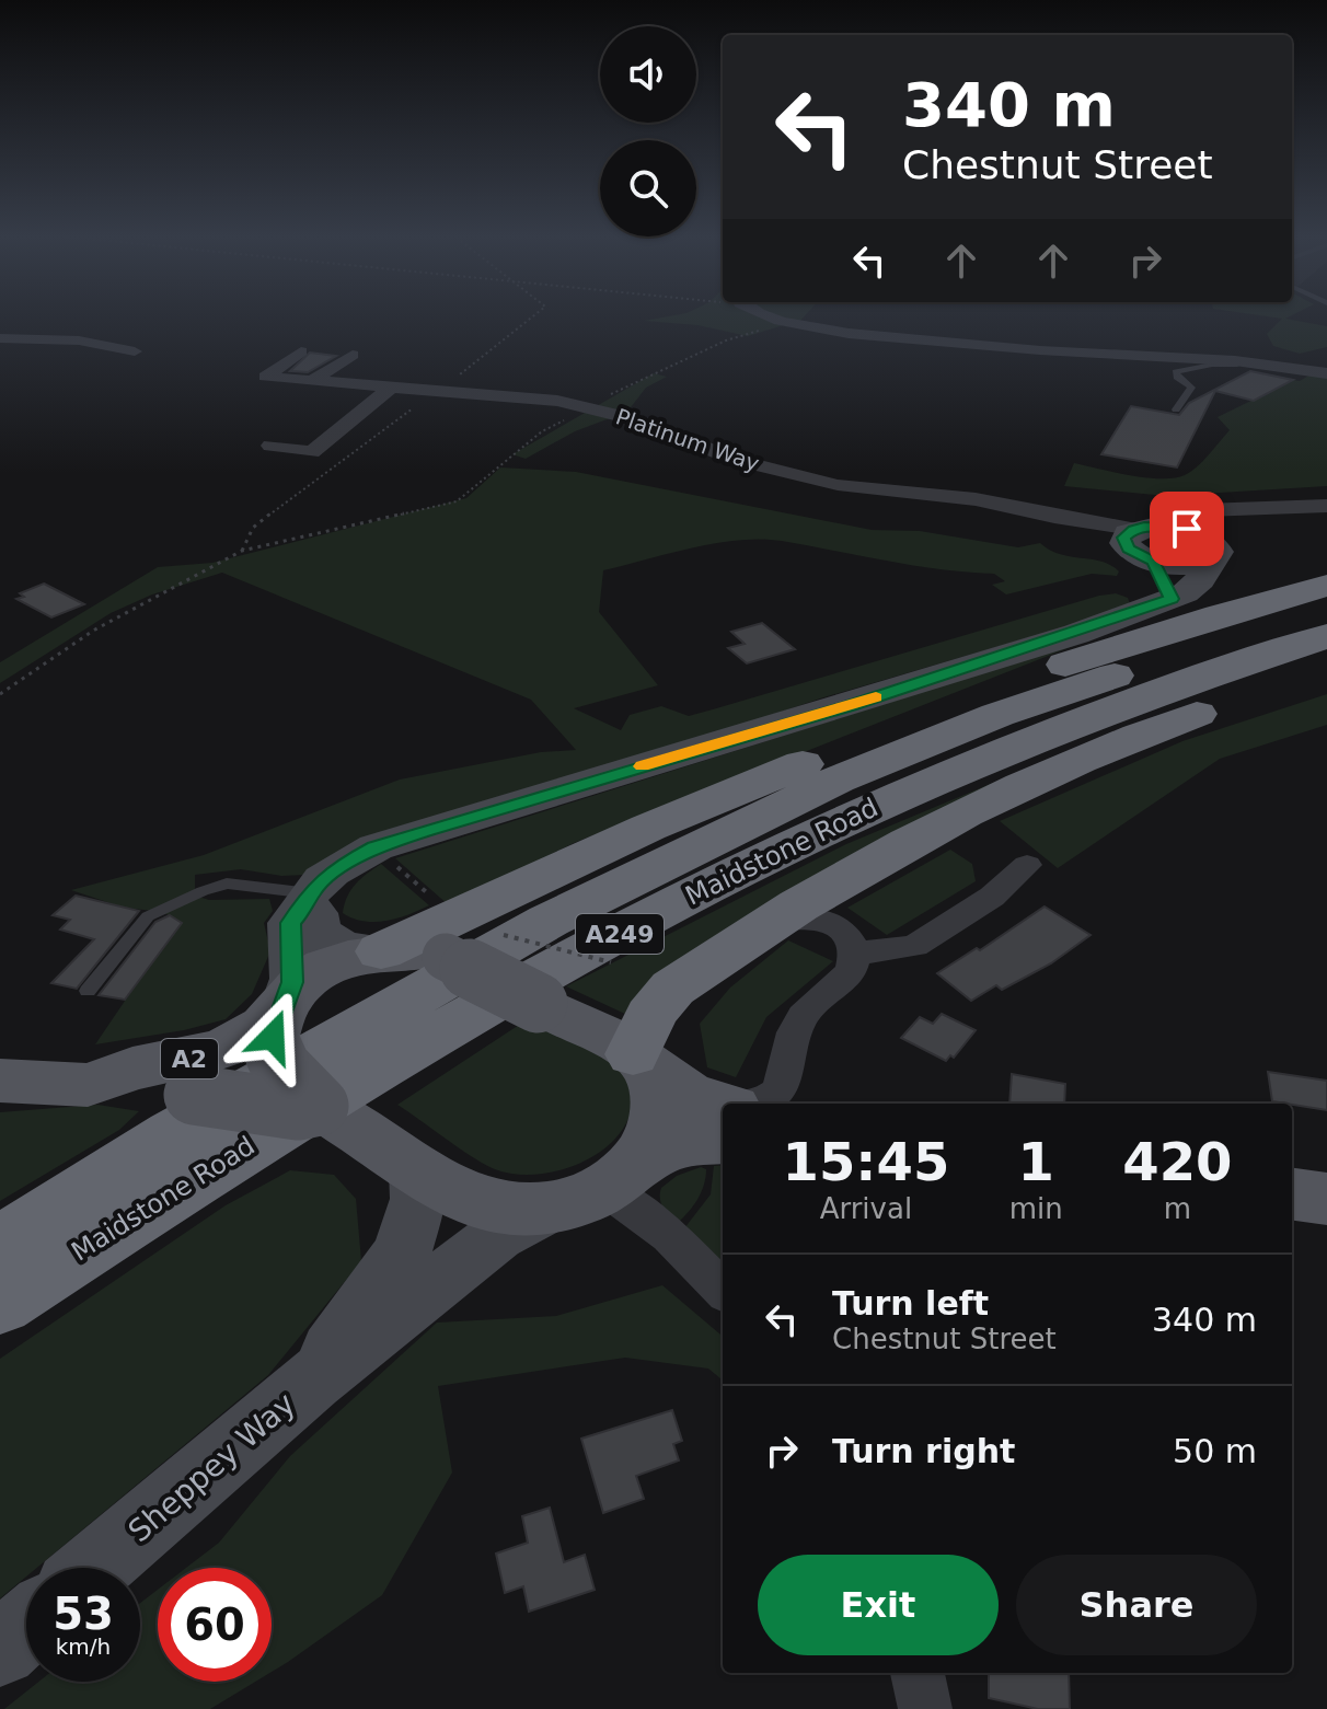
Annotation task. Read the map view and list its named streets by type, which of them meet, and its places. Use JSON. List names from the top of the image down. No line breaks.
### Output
{"streets":{"highway":["Maidstone Road","A249"],"main road":["A2"],"street":["Platinum Way","Sheppey Way"]},"page":{"turn":["340 m","Chestnut Street"],"eta":["15:45","Arrival","1","min","420","m"],"list":[{"name":"Turn left","note":"Chestnut Street","value":"340 m"},{"name":"Turn right","value":"50 m"}],"buttons":["Exit","Share"],"speed":"53 km/h","limit":"60"}}
